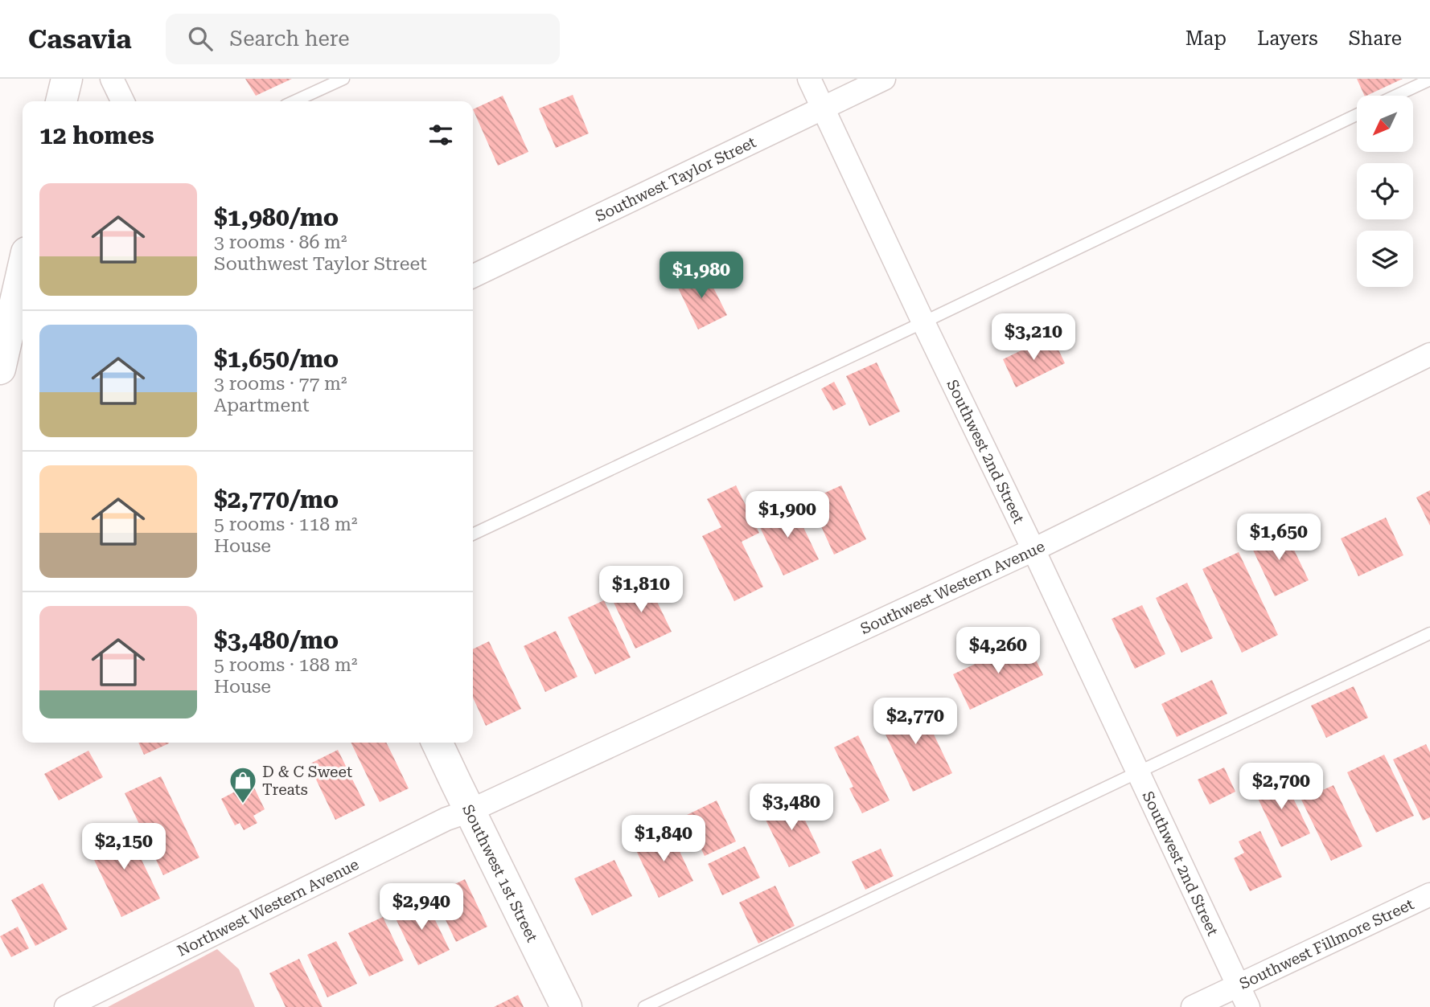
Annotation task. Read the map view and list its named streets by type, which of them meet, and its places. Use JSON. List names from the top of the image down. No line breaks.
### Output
{"streets":{"main road":["Southwest 1st Street"],"street":["Southwest Taylor Street","Southwest 2nd Street","Southwest Western Avenue","Northwest Western Avenue","Southwest Fillmore Street"]},"crossings":[["Southwest Taylor Street","Southwest 2nd Street"],["Southwest 2nd Street","Southwest Western Avenue"],["Southwest 2nd Street","Southwest Fillmore Street"],["Southwest Western Avenue","Southwest 1st Street"],["Southwest Western Avenue","Northwest Western Avenue"],["Southwest 1st Street","Northwest Western Avenue"]],"places":{"shop":["D & C Sweet Treats"]},"north":"bottom left","page":{"header":"Casavia","search":"Search here","nav":["Map","Layers","Share"],"heading":"12 homes","list":[{"name":"$1,980/mo","note":"3 rooms · 86 m² · Southwest Taylor Street"},{"name":"$1,650/mo","note":"3 rooms · 77 m² · Apartment"},{"name":"$2,770/mo","note":"5 rooms · 118 m² · House"},{"name":"$3,480/mo","note":"5 rooms · 188 m² · House"}],"price":["$1,980","$3,210","$1,900","$1,650","$1,810","$4,260","$2,770","$2,700","$3,480","$1,840","$2,150","$2,940"]}}
